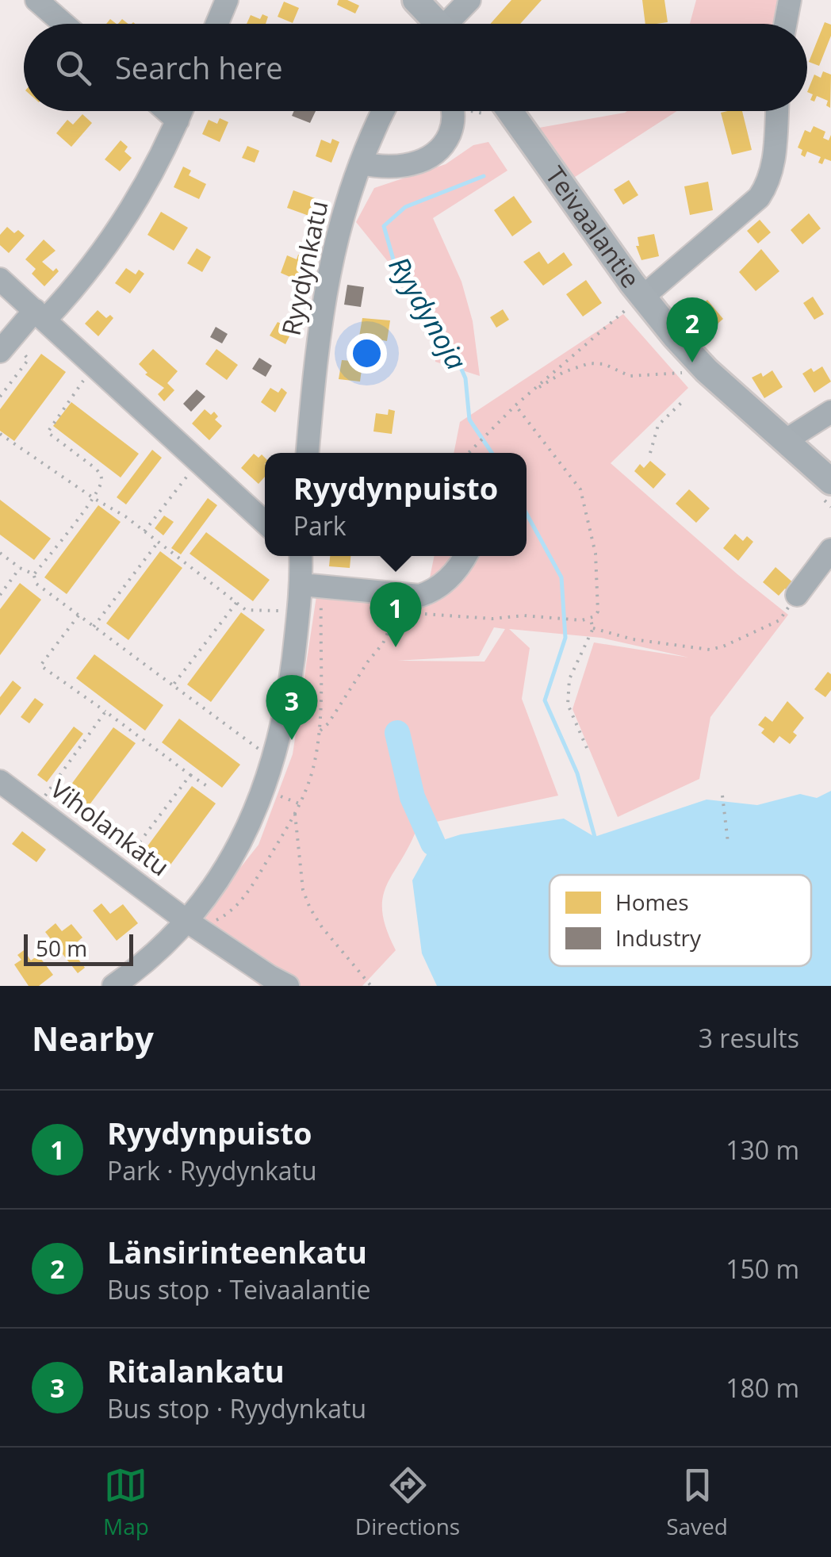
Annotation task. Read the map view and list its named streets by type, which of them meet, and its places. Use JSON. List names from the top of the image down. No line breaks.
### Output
{"streets":{"main road":["Teivaalantie"],"street":["Ryydynkatu","Viholankatu"]},"water":["Ryydynoja"],"legend":["Homes","Industry"],"scale_bar":"50 m","page":{"search":"Search here","pins":["2","1","3"],"popup":["Ryydynpuisto","Park"],"scale":"50 m","heading":["Nearby","3 results"],"list":[{"mark":"1","name":"Ryydynpuisto","note":"Park · Ryydynkatu","value":"130 m"},{"mark":"2","name":"Länsirinteenkatu","note":"Bus stop · Teivaalantie","value":"150 m"},{"mark":"3","name":"Ritalankatu","note":"Bus stop · Ryydynkatu","value":"180 m"}],"nav":["Map","Directions","Saved"]}}
